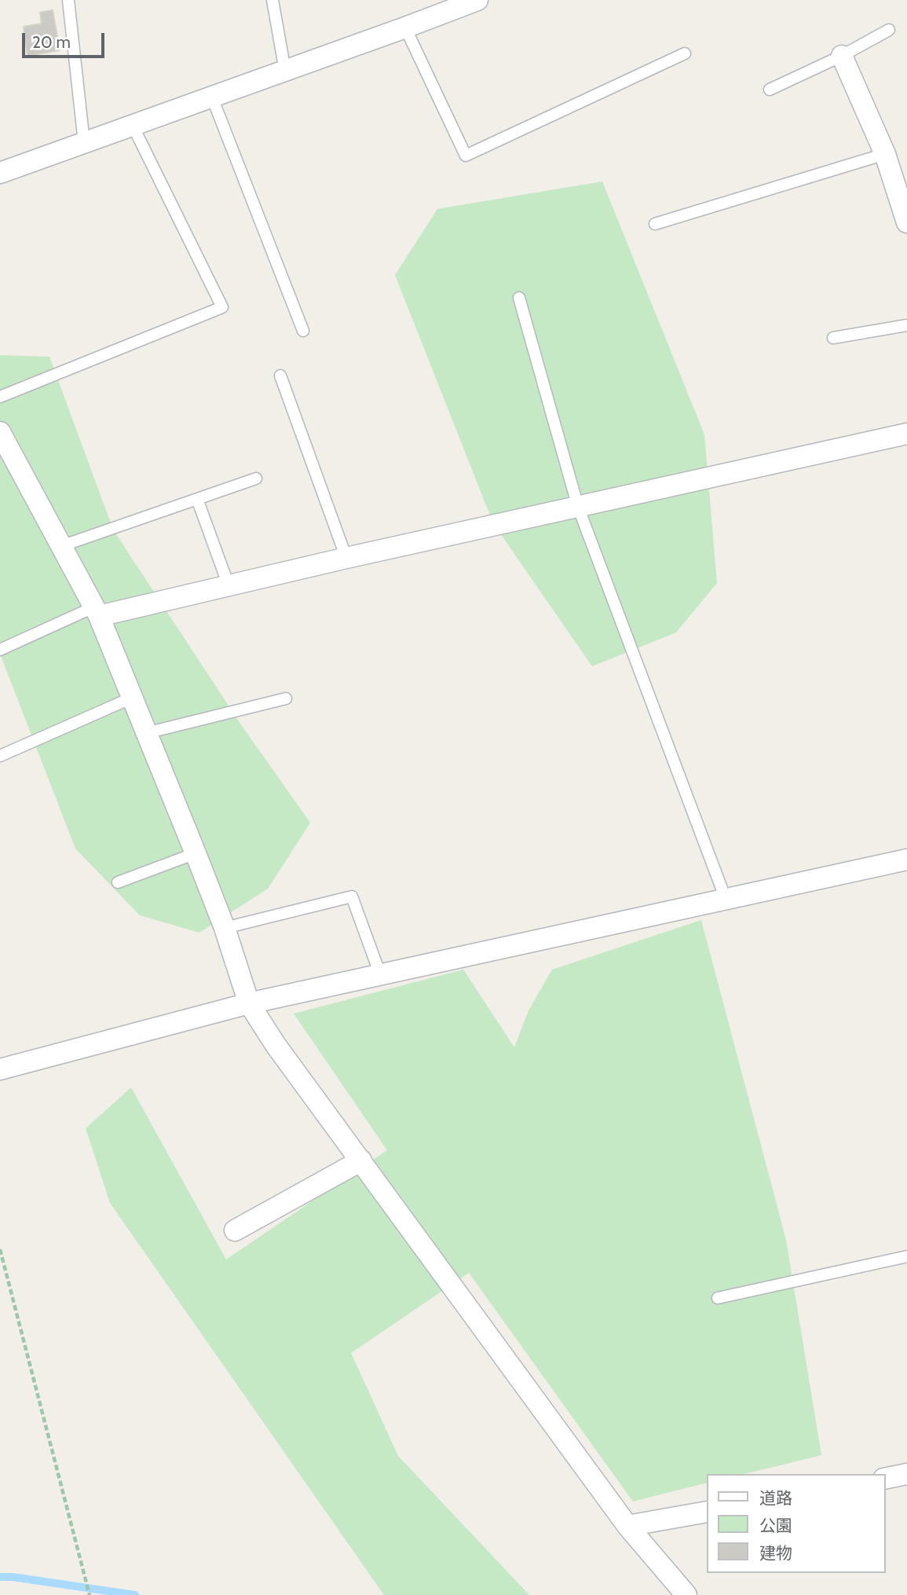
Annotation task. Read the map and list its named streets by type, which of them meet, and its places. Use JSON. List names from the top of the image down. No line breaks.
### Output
{"legend":["道路","公園","建物"],"scale_bar":"20 m"}
